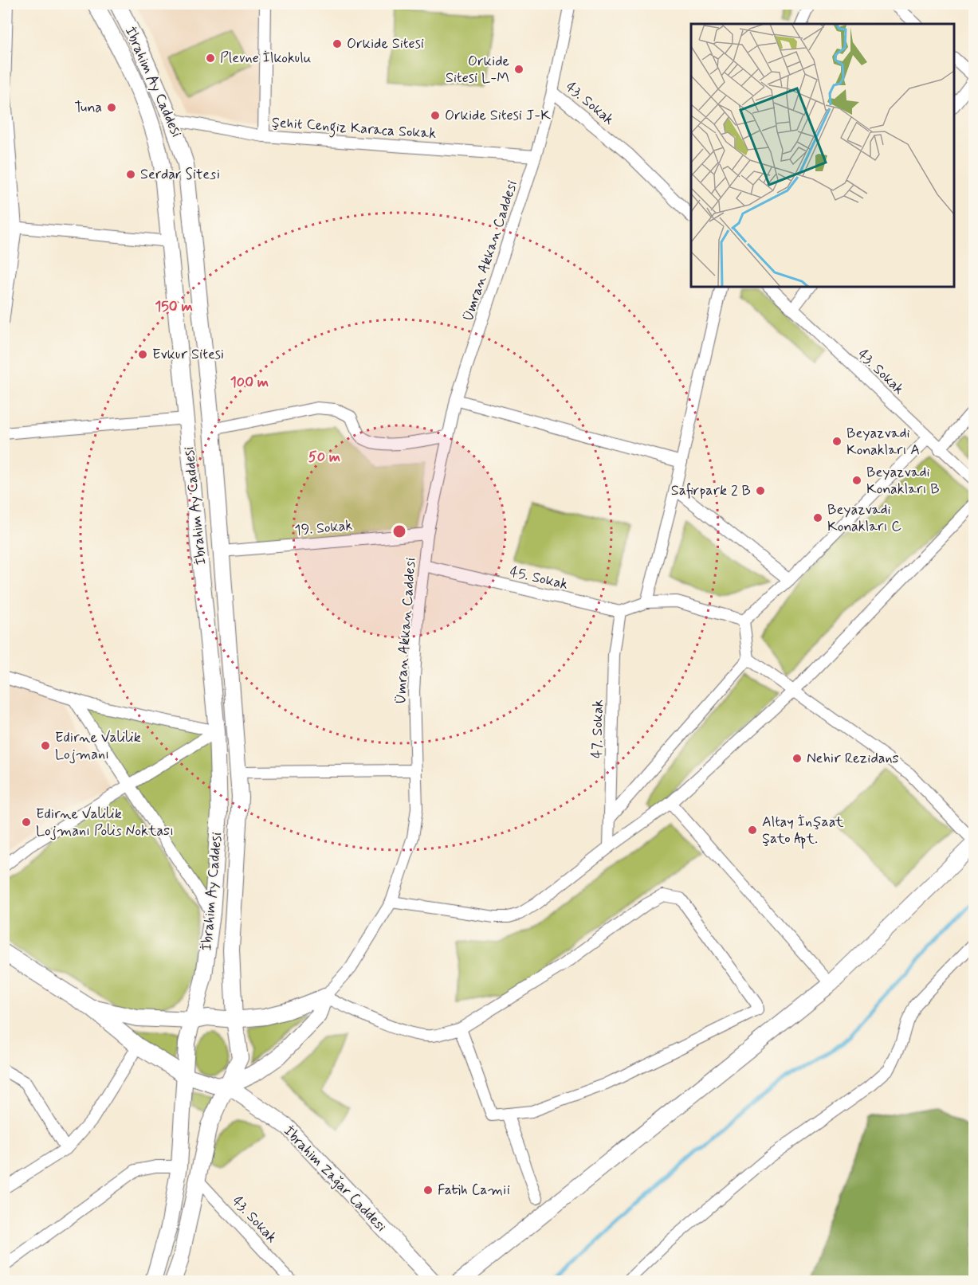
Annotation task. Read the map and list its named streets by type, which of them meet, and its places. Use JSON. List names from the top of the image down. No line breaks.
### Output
{"streets":{"main road":["İbrahim Ay Caddesi","İbrahim Zağar Caddesi"],"street":["43. Sokak","Şehit Cengiz Karaca Sokak","Ümran Akkan Caddesi","19. Sokak","45. Sokak","47. Sokak"]},"crossings":[["İbrahim Ay Caddesi","Şehit Cengiz Karaca Sokak"],["İbrahim Ay Caddesi","19. Sokak"],["İbrahim Ay Caddesi","İbrahim Zağar Caddesi"],["43. Sokak","Ümran Akkan Caddesi"],["Şehit Cengiz Karaca Sokak","Ümran Akkan Caddesi"],["Ümran Akkan Caddesi","19. Sokak"],["Ümran Akkan Caddesi","45. Sokak"],["45. Sokak","47. Sokak"]],"places":["Orkide Sitesi","Plevne İlkokulu","Orkide Sitesi L-M","Tuna","Orkide Sitesi J-K","Serdar Sitesi","Evkur Sitesi","Beyazvadi Konakları A","Beyazvadi Konakları B","Safirpark 2 B","Beyazvadi Konakları C","Edirne Valilik Lojmanı","Nehir Rezidans","Edirne Valilik Lojmanı Polis Noktası","Altay İnşaat Şato Apt.","Fatih Camii"],"rings":["150 m","100 m","50 m"]}
